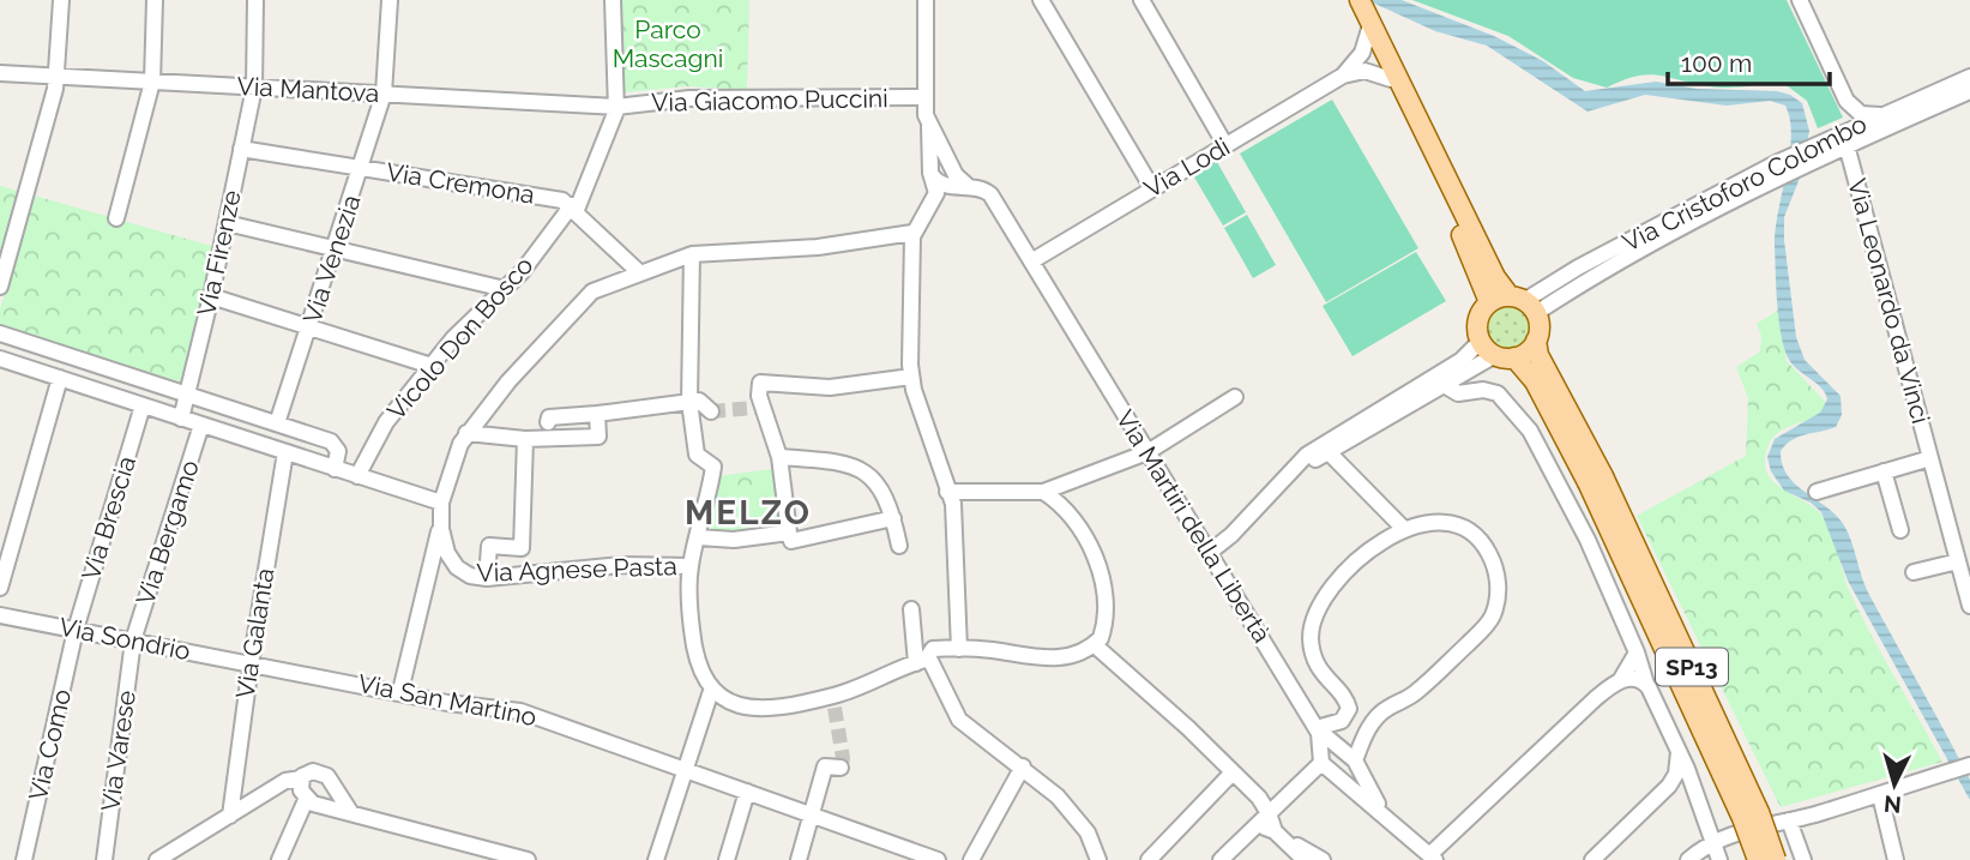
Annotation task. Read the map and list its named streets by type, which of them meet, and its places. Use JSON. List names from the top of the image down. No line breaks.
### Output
{"streets":{"main road":["SP13"],"street":["Via Mantova","Via Giacomo Puccini","Via Lodi","Via Cremona","Via Cristoforo Colombo","Via Firenze","Via Venezia","Via Leonardo da Vinci","Vicolo Don Bosco","Via Brescia","Via Martiri della Libertà","Via Bergamo","Via Agnese Pasta","Via Galanta","Via Sondrio","Via San Martino","Via Como","Via Varese"]},"crossings":[["Via Mantova","Via Giacomo Puccini"],["Via Mantova","Via Firenze"],["Via Mantova","Via Venezia"],["Via Mantova","Vicolo Don Bosco"],["Via Giacomo Puccini","Vicolo Don Bosco"],["Via Lodi","Via Martiri della Libertà"],["Via Cremona","Via Firenze"],["Via Cremona","Via Venezia"],["Via Cremona","Vicolo Don Bosco"],["Via Cristoforo Colombo","Via Leonardo da Vinci"],["Via Cristoforo Colombo","SP13"],["Via Brescia","Via Sondrio"],["Via Brescia","Via Como"],["Via Bergamo","Via Sondrio"],["Via Bergamo","Via Varese"],["Via Galanta","Via Sondrio"],["Via Galanta","Via San Martino"],["Via Sondrio","Via San Martino"],["Via Sondrio","Via Como"],["Via Sondrio","Via Varese"]],"districts":["MELZO"],"parks":["Parco Mascagni"],"scale_bar":"100 m","north":"bottom"}
